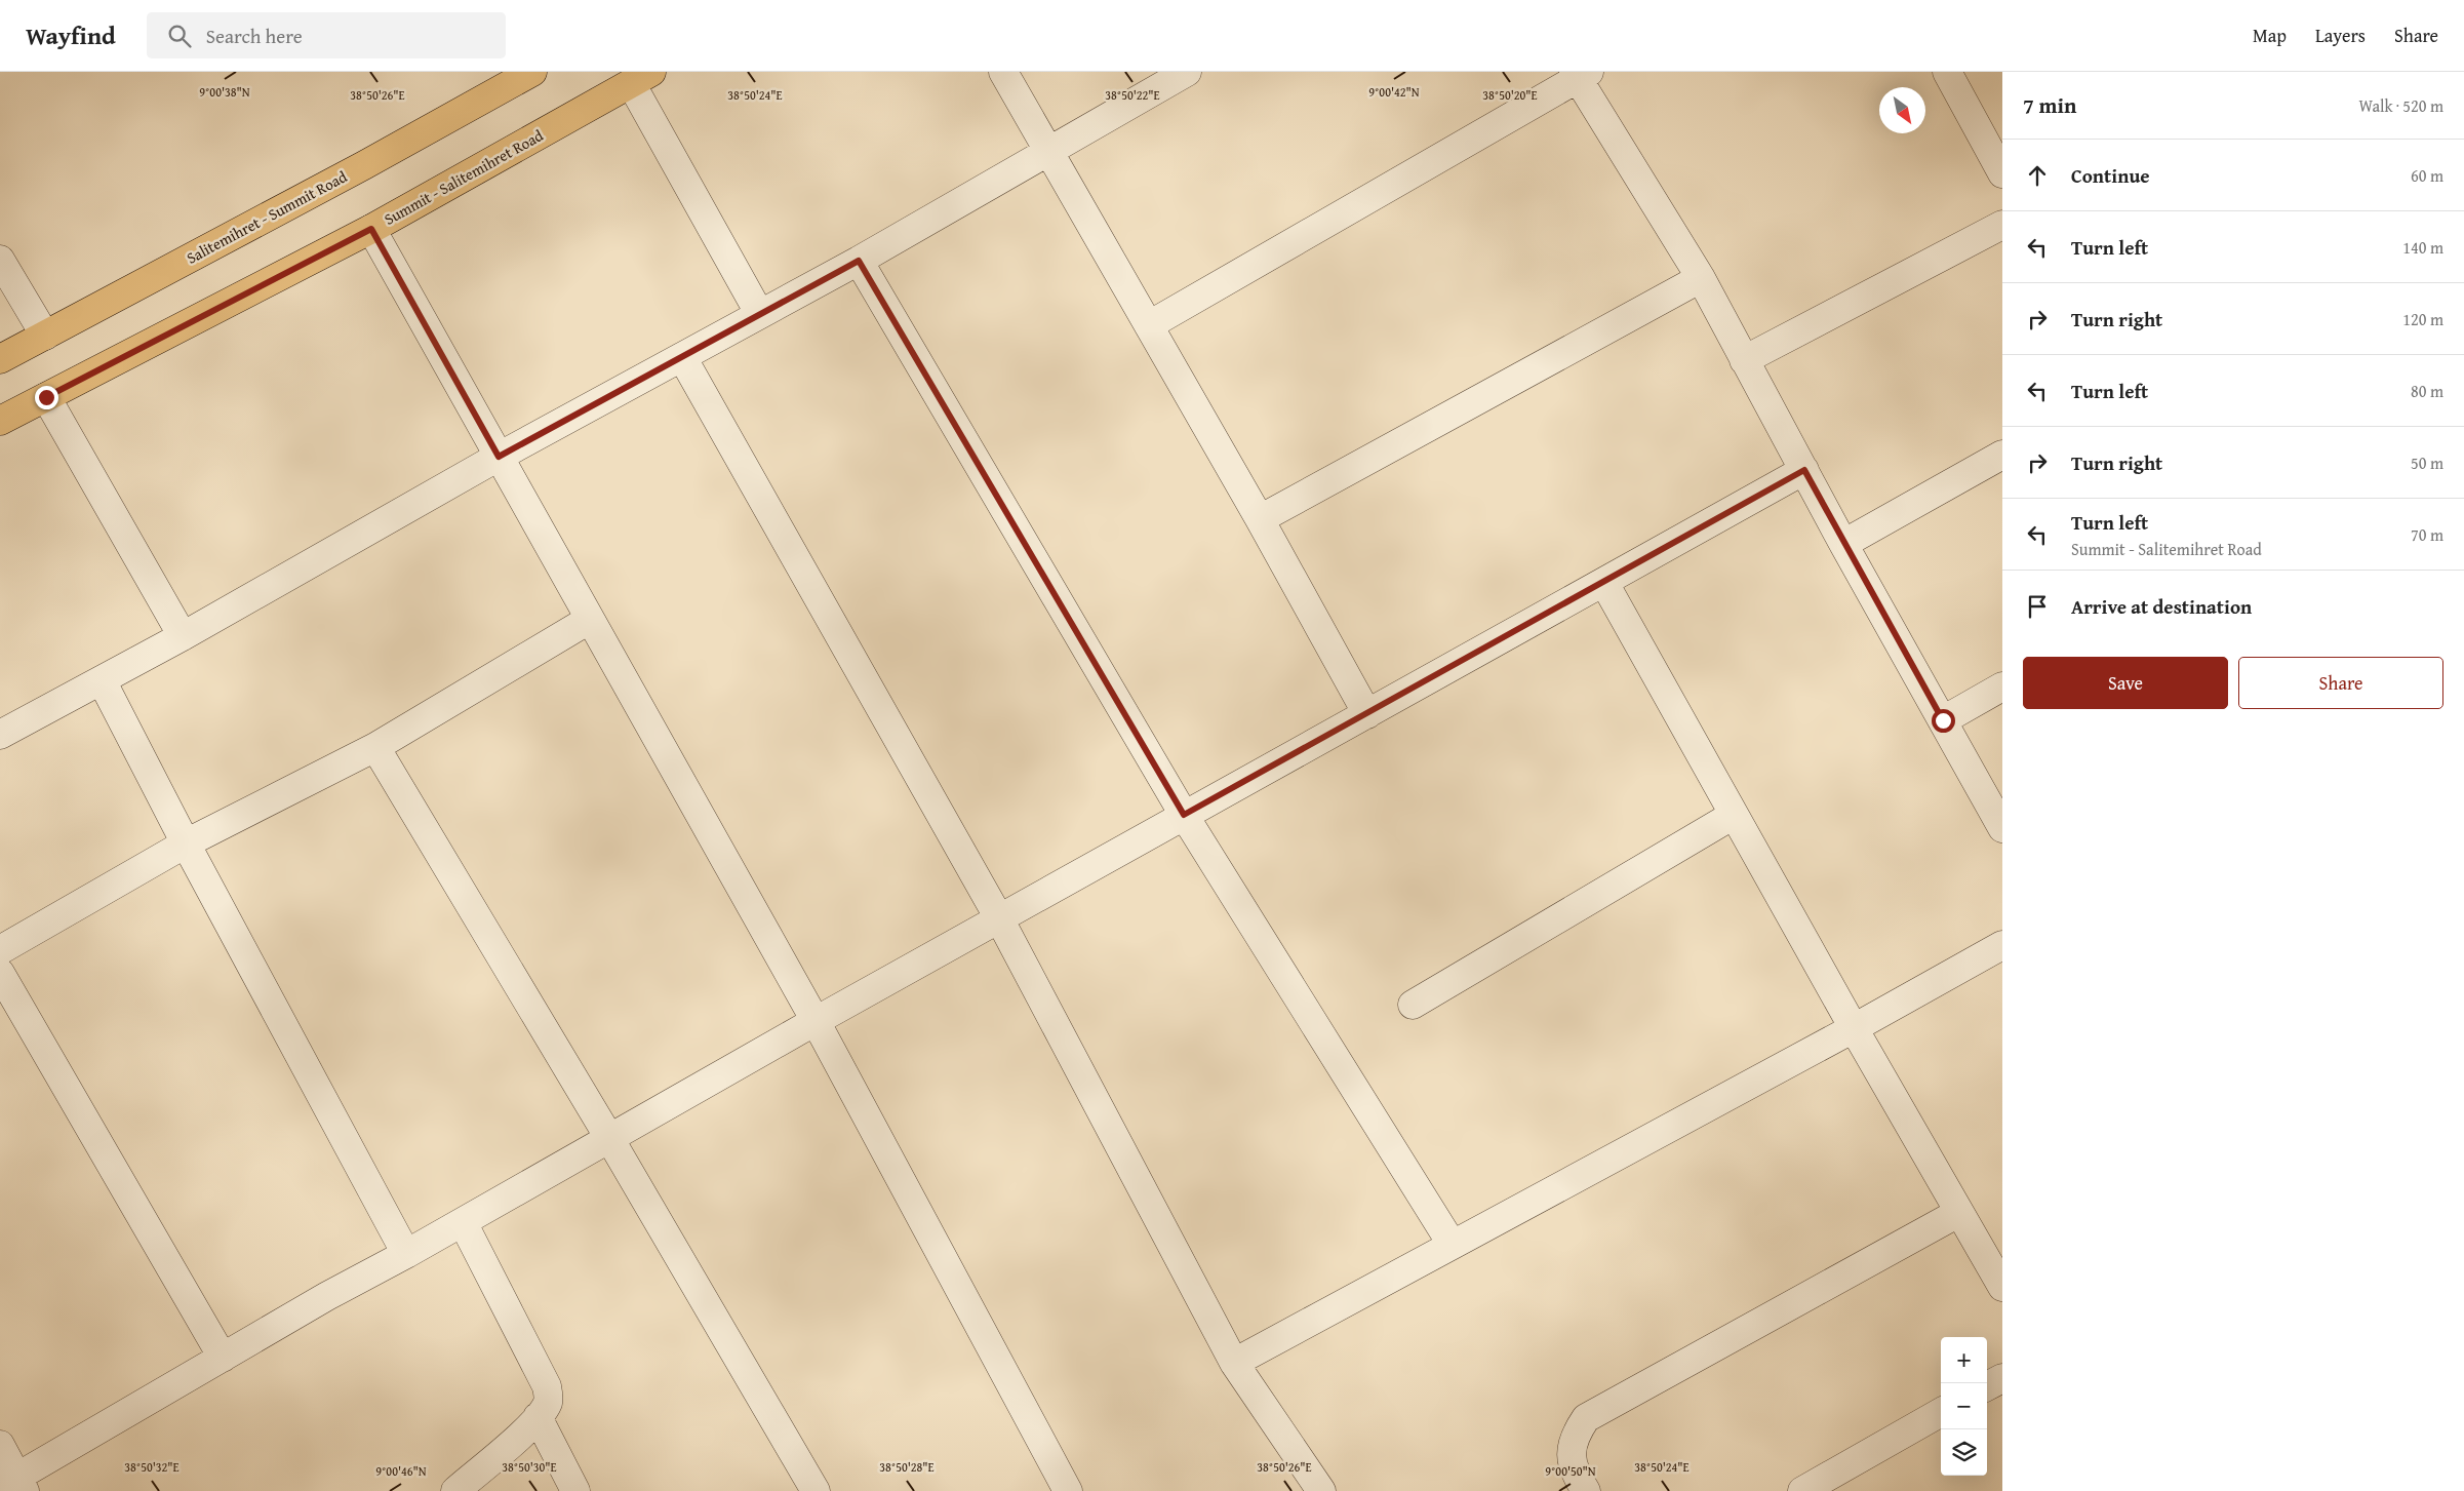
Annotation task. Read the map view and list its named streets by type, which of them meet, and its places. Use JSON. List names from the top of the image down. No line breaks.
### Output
{"streets":{"main road":["Summit - Salitemihret Road","Salitemihret - Summit Road"]},"north":"bottom right","page":{"header":"Wayfind","search":"Search here","nav":["Map","Layers","Share"],"heading":["7 min","Walk · 520 m"],"list":[["Continue","60 m"],["Turn left","140 m"],["Turn right","120 m"],["Turn left","80 m"],["Turn right","50 m"],["Turn left","Summit - Salitemihret Road","70 m"],"Arrive at destination"],"buttons":["Save","Share"],"map_buttons":["+","−"]},"coordinates":["9°00'38\"N","9°00'42\"N","38°50'26\"E","38°50'24\"E","38°50'22\"E","38°50'20\"E","38°50'32\"E","38°50'30\"E","38°50'28\"E","9°00'46\"N","9°00'50\"N"]}
